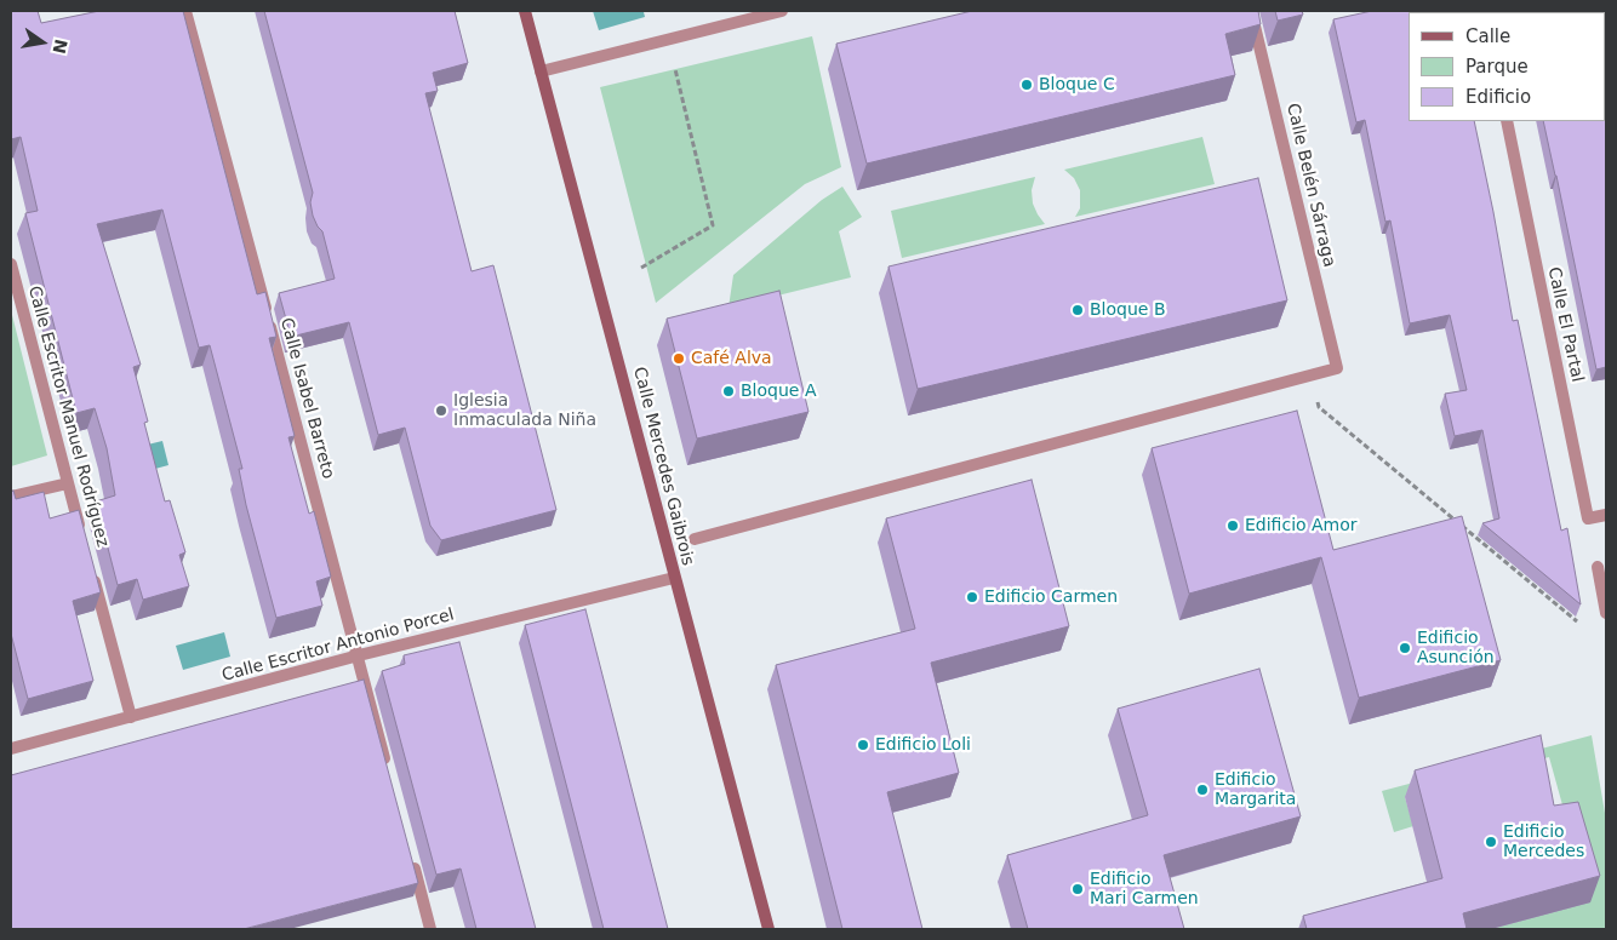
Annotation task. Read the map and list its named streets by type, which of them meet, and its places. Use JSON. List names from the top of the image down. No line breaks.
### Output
{"streets":{"street":["Calle Belén Sárraga","Calle El Partal","Calle Isabel Barreto","Calle Escritor Manuel Rodríguez","Calle Mercedes Gaibrois","Calle Escritor Antonio Porcel"]},"crossings":[["Calle Isabel Barreto","Calle Escritor Antonio Porcel"],["Calle Mercedes Gaibrois","Calle Escritor Antonio Porcel"]],"places":["Bloque C","Bloque B","Café Alva","Bloque A","Iglesia Inmaculada Niña","Edificio Amor","Edificio Carmen","Edificio Asunción","Edificio Loli","Edificio Margarita","Edificio Mercedes","Edificio Mari Carmen"],"legend":["Calle","Parque","Edificio"],"north":"right"}
